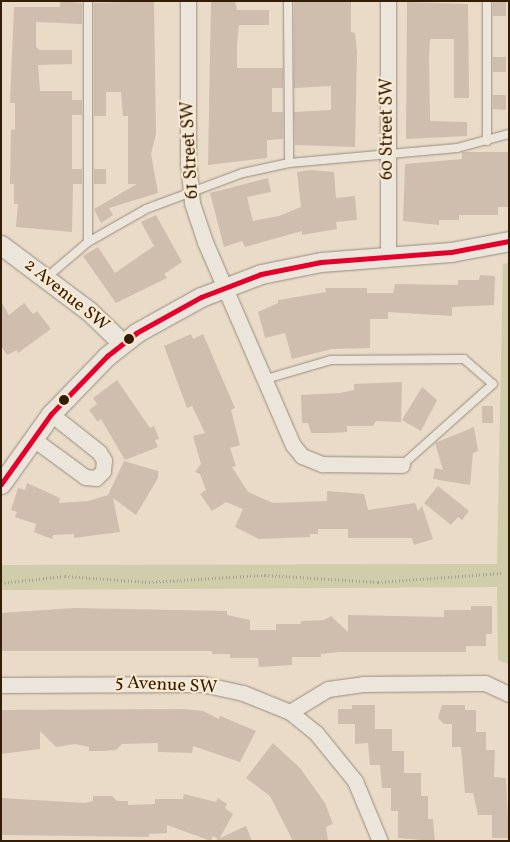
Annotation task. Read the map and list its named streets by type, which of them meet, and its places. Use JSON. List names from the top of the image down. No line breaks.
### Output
{"streets":{"street":["60 Street SW","61 Street SW","2 Avenue SW","5 Avenue SW"]}}
